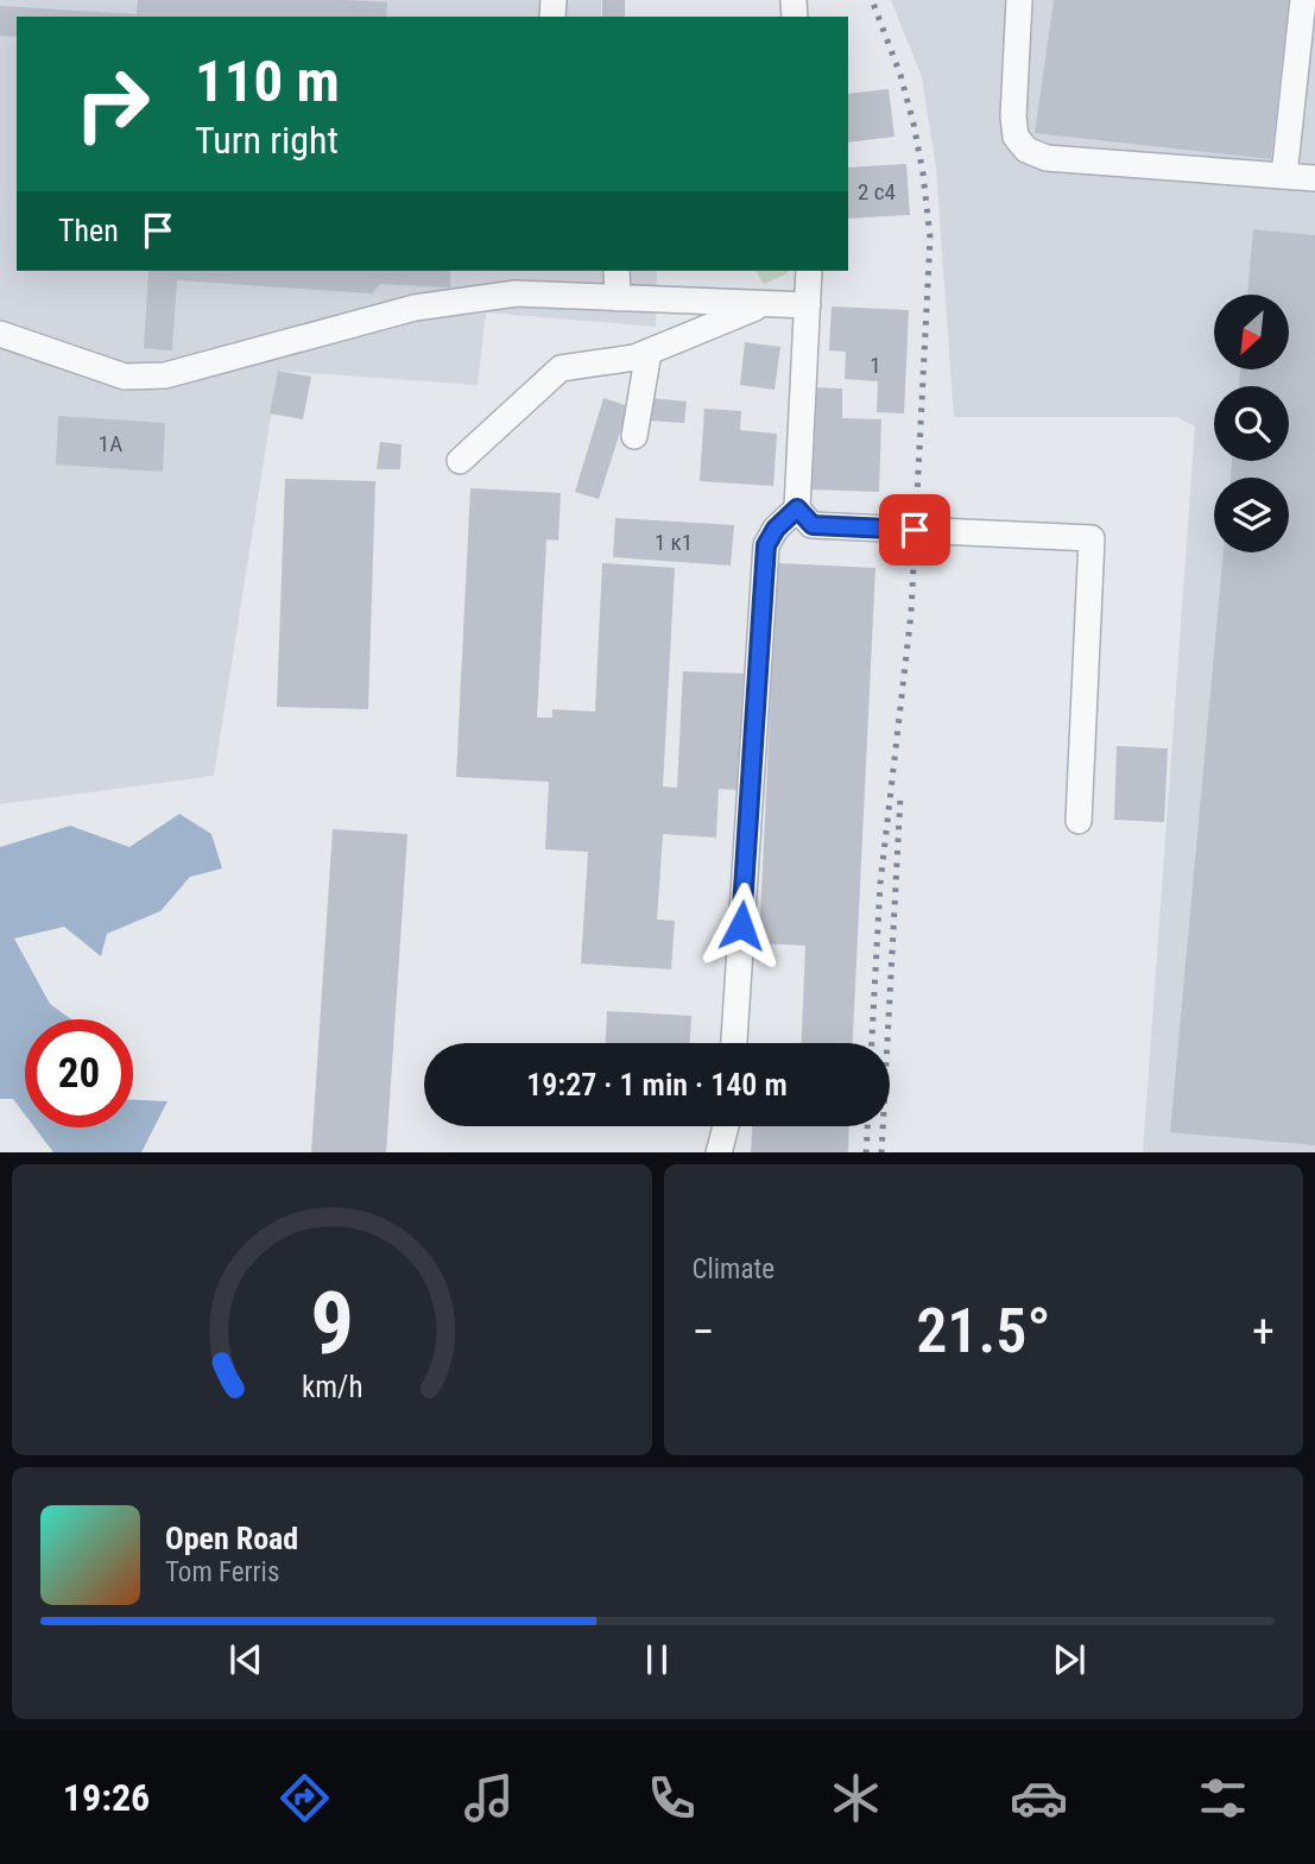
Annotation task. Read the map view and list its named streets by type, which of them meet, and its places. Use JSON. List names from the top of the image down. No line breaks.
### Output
{"house_numbers":["2 с4","1","1А","1 к1"],"north":"bottom left","page":{"turn":["110 m","Turn right"],"then":"Then","limit":"20","trip":"19:27 · 1 min · 140 m","tile":"Climate","heat":["−","21.5°","+"],"song":["Open Road","Tom Ferris"],"tabs":"19:26","gauge":["9","km/h"]}}
